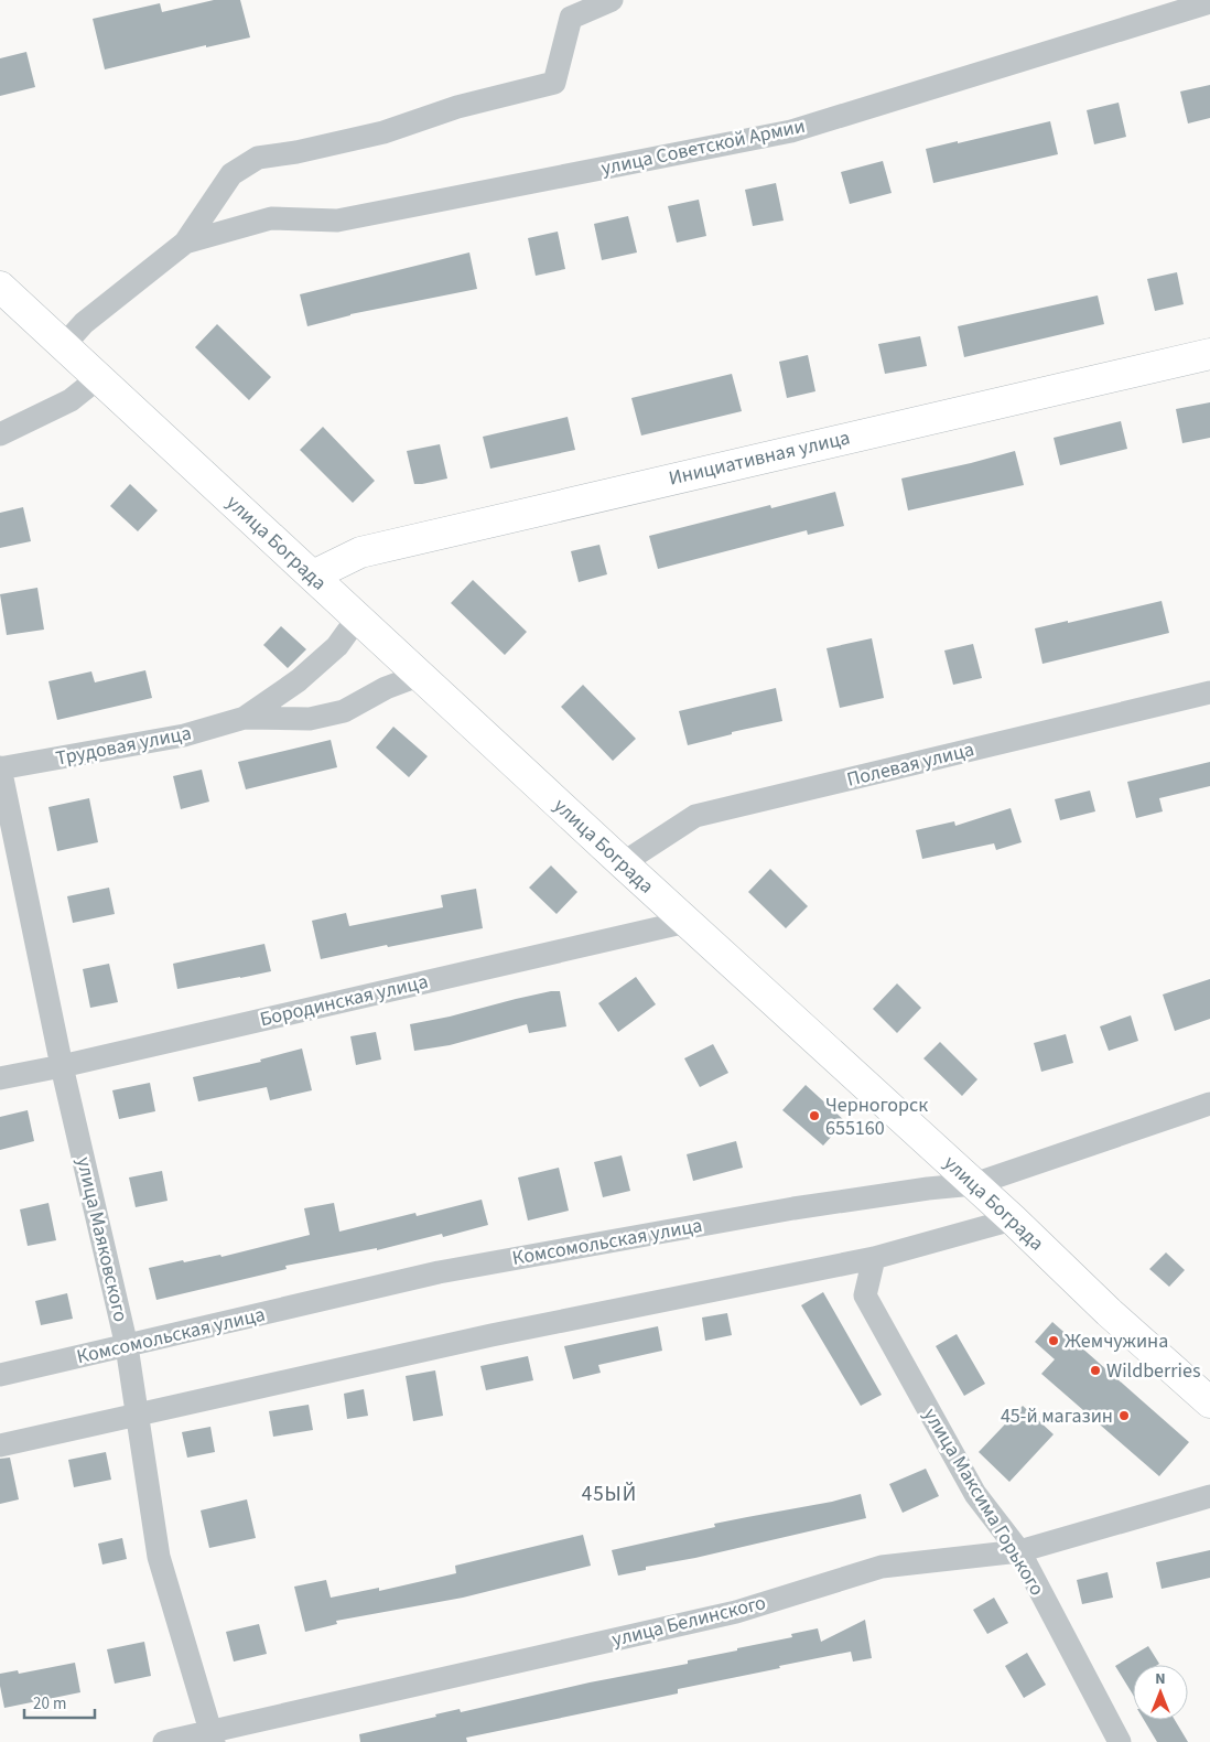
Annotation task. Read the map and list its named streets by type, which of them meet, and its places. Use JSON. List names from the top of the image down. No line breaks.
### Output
{"streets":{"main road":["Инициативная улица","улица Бограда"],"street":["улица Советской Армии","Трудовая улица","Полевая улица","Бородинская улица","улица Маяковского","Комсомольская улица","улица Максима Горького","улица Белинского"]},"crossings":[["улица Советской Армии","улица Бограда"],["Инициативная улица","улица Бограда"],["улица Бограда","Трудовая улица"],["улица Бограда","Полевая улица"],["улица Бограда","Бородинская улица"],["улица Бограда","Комсомольская улица"],["Трудовая улица","улица Маяковского"],["Бородинская улица","улица Маяковского"],["улица Маяковского","Комсомольская улица"],["улица Маяковского","улица Белинского"],["улица Максима Горького","улица Белинского"]],"districts":["45ЫЙ"],"places":["Черногорск 655160","Жемчужина","Wildberries","45-й магазин"],"scale_bar":"20 m","north":"top"}
